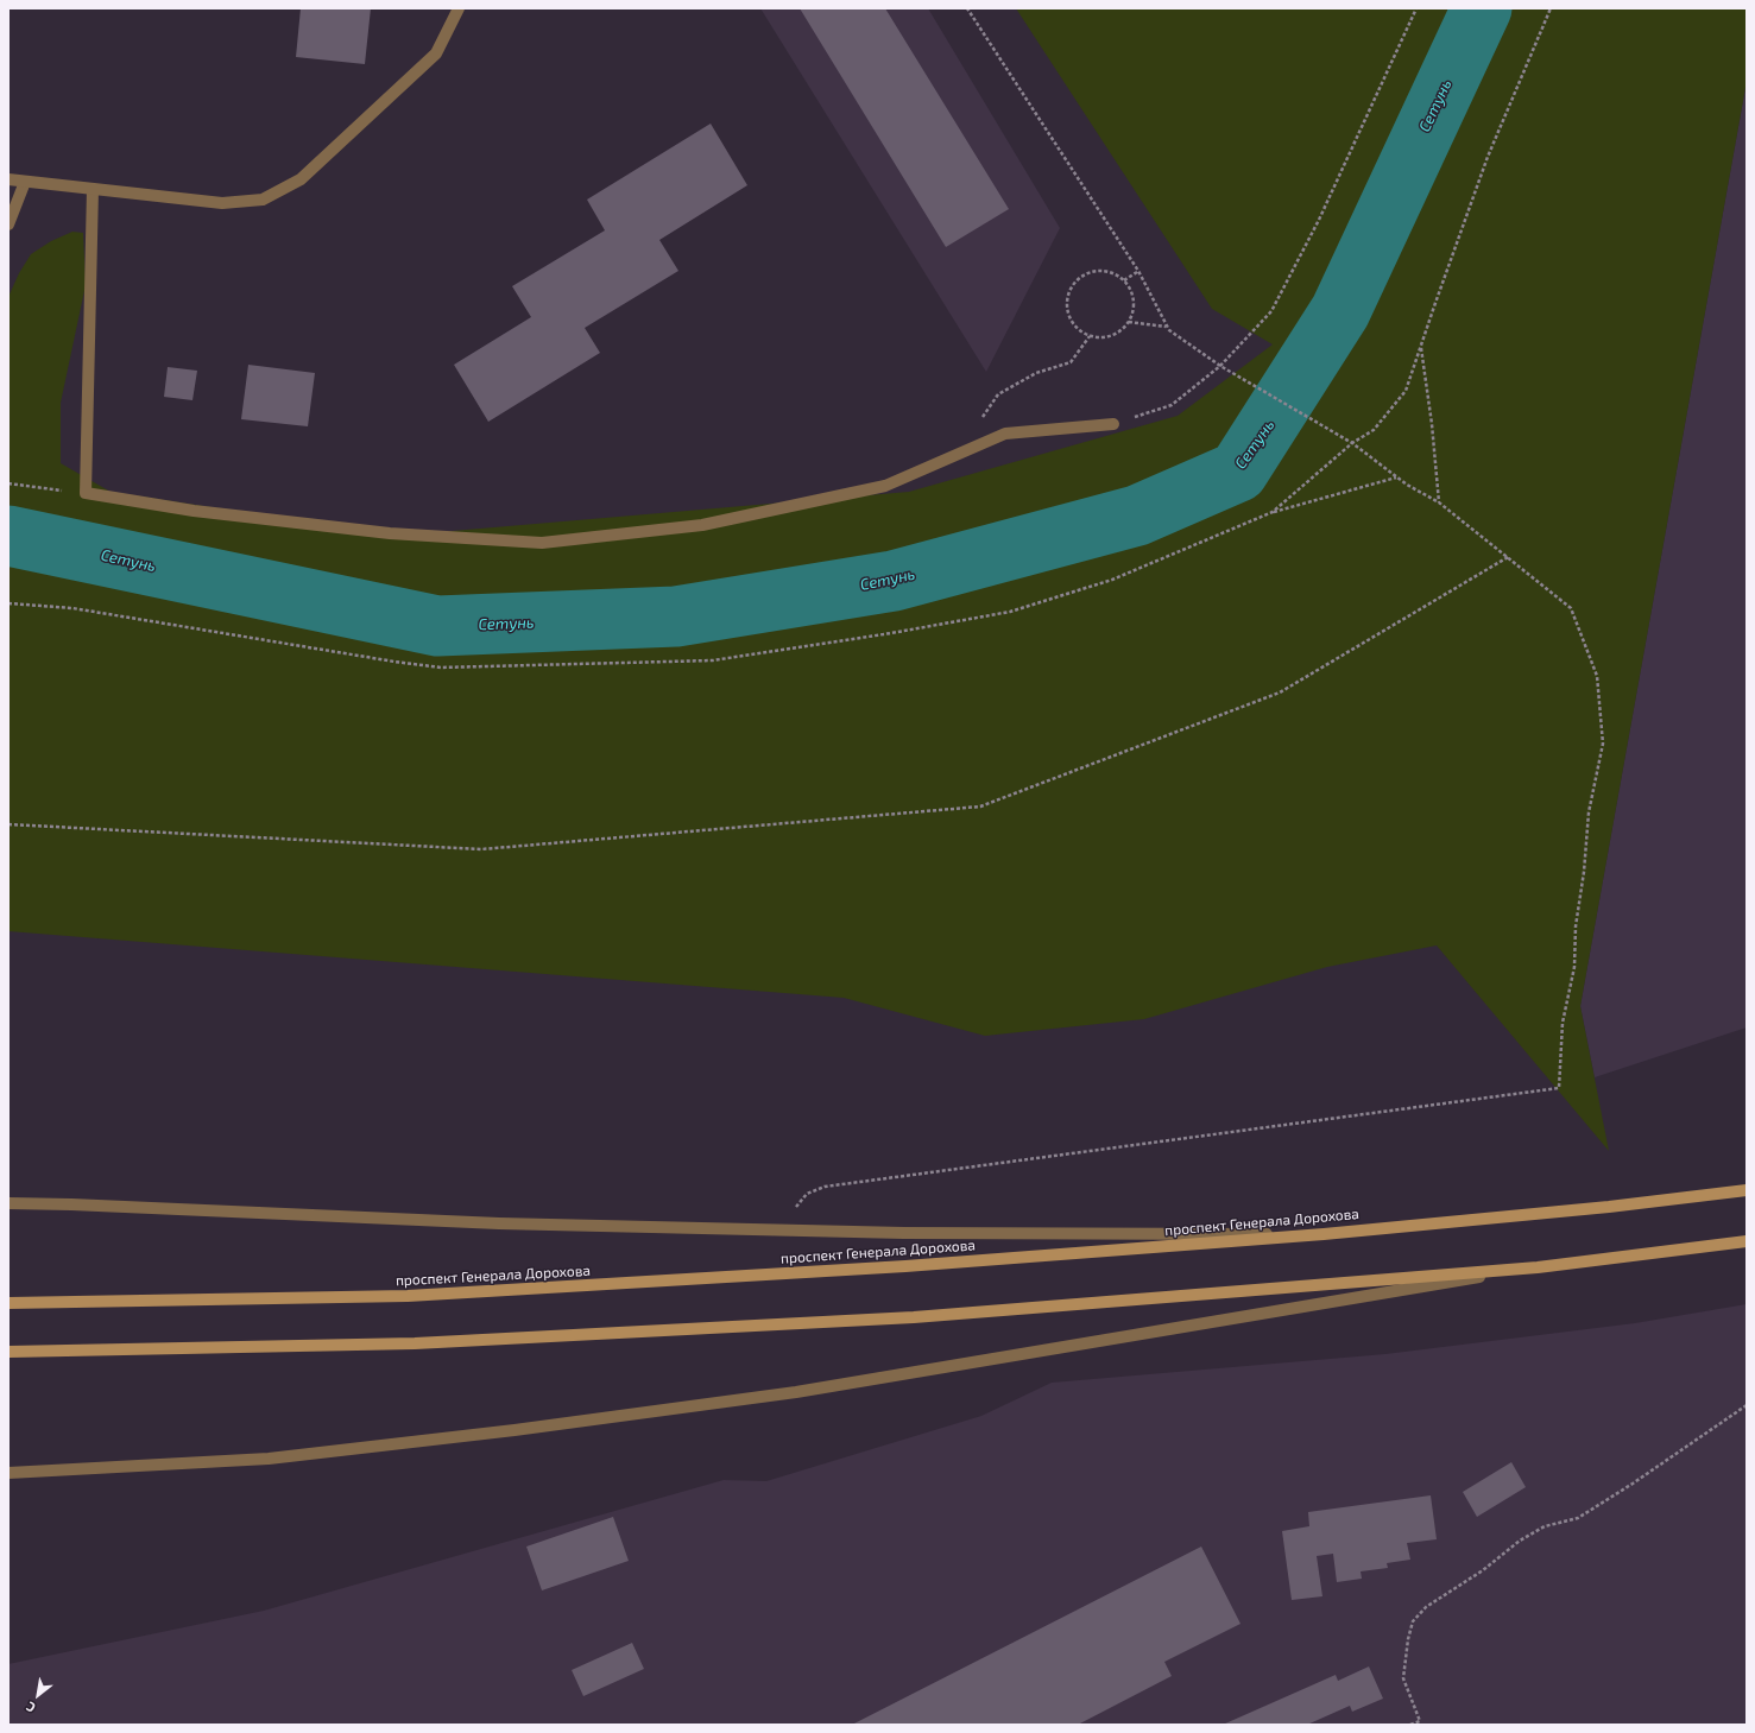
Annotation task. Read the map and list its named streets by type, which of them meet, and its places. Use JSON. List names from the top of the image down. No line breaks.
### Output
{"streets":{"main road":["проспект Генерала Дорохова"]},"water":["Сетунь"],"north":"bottom left"}
